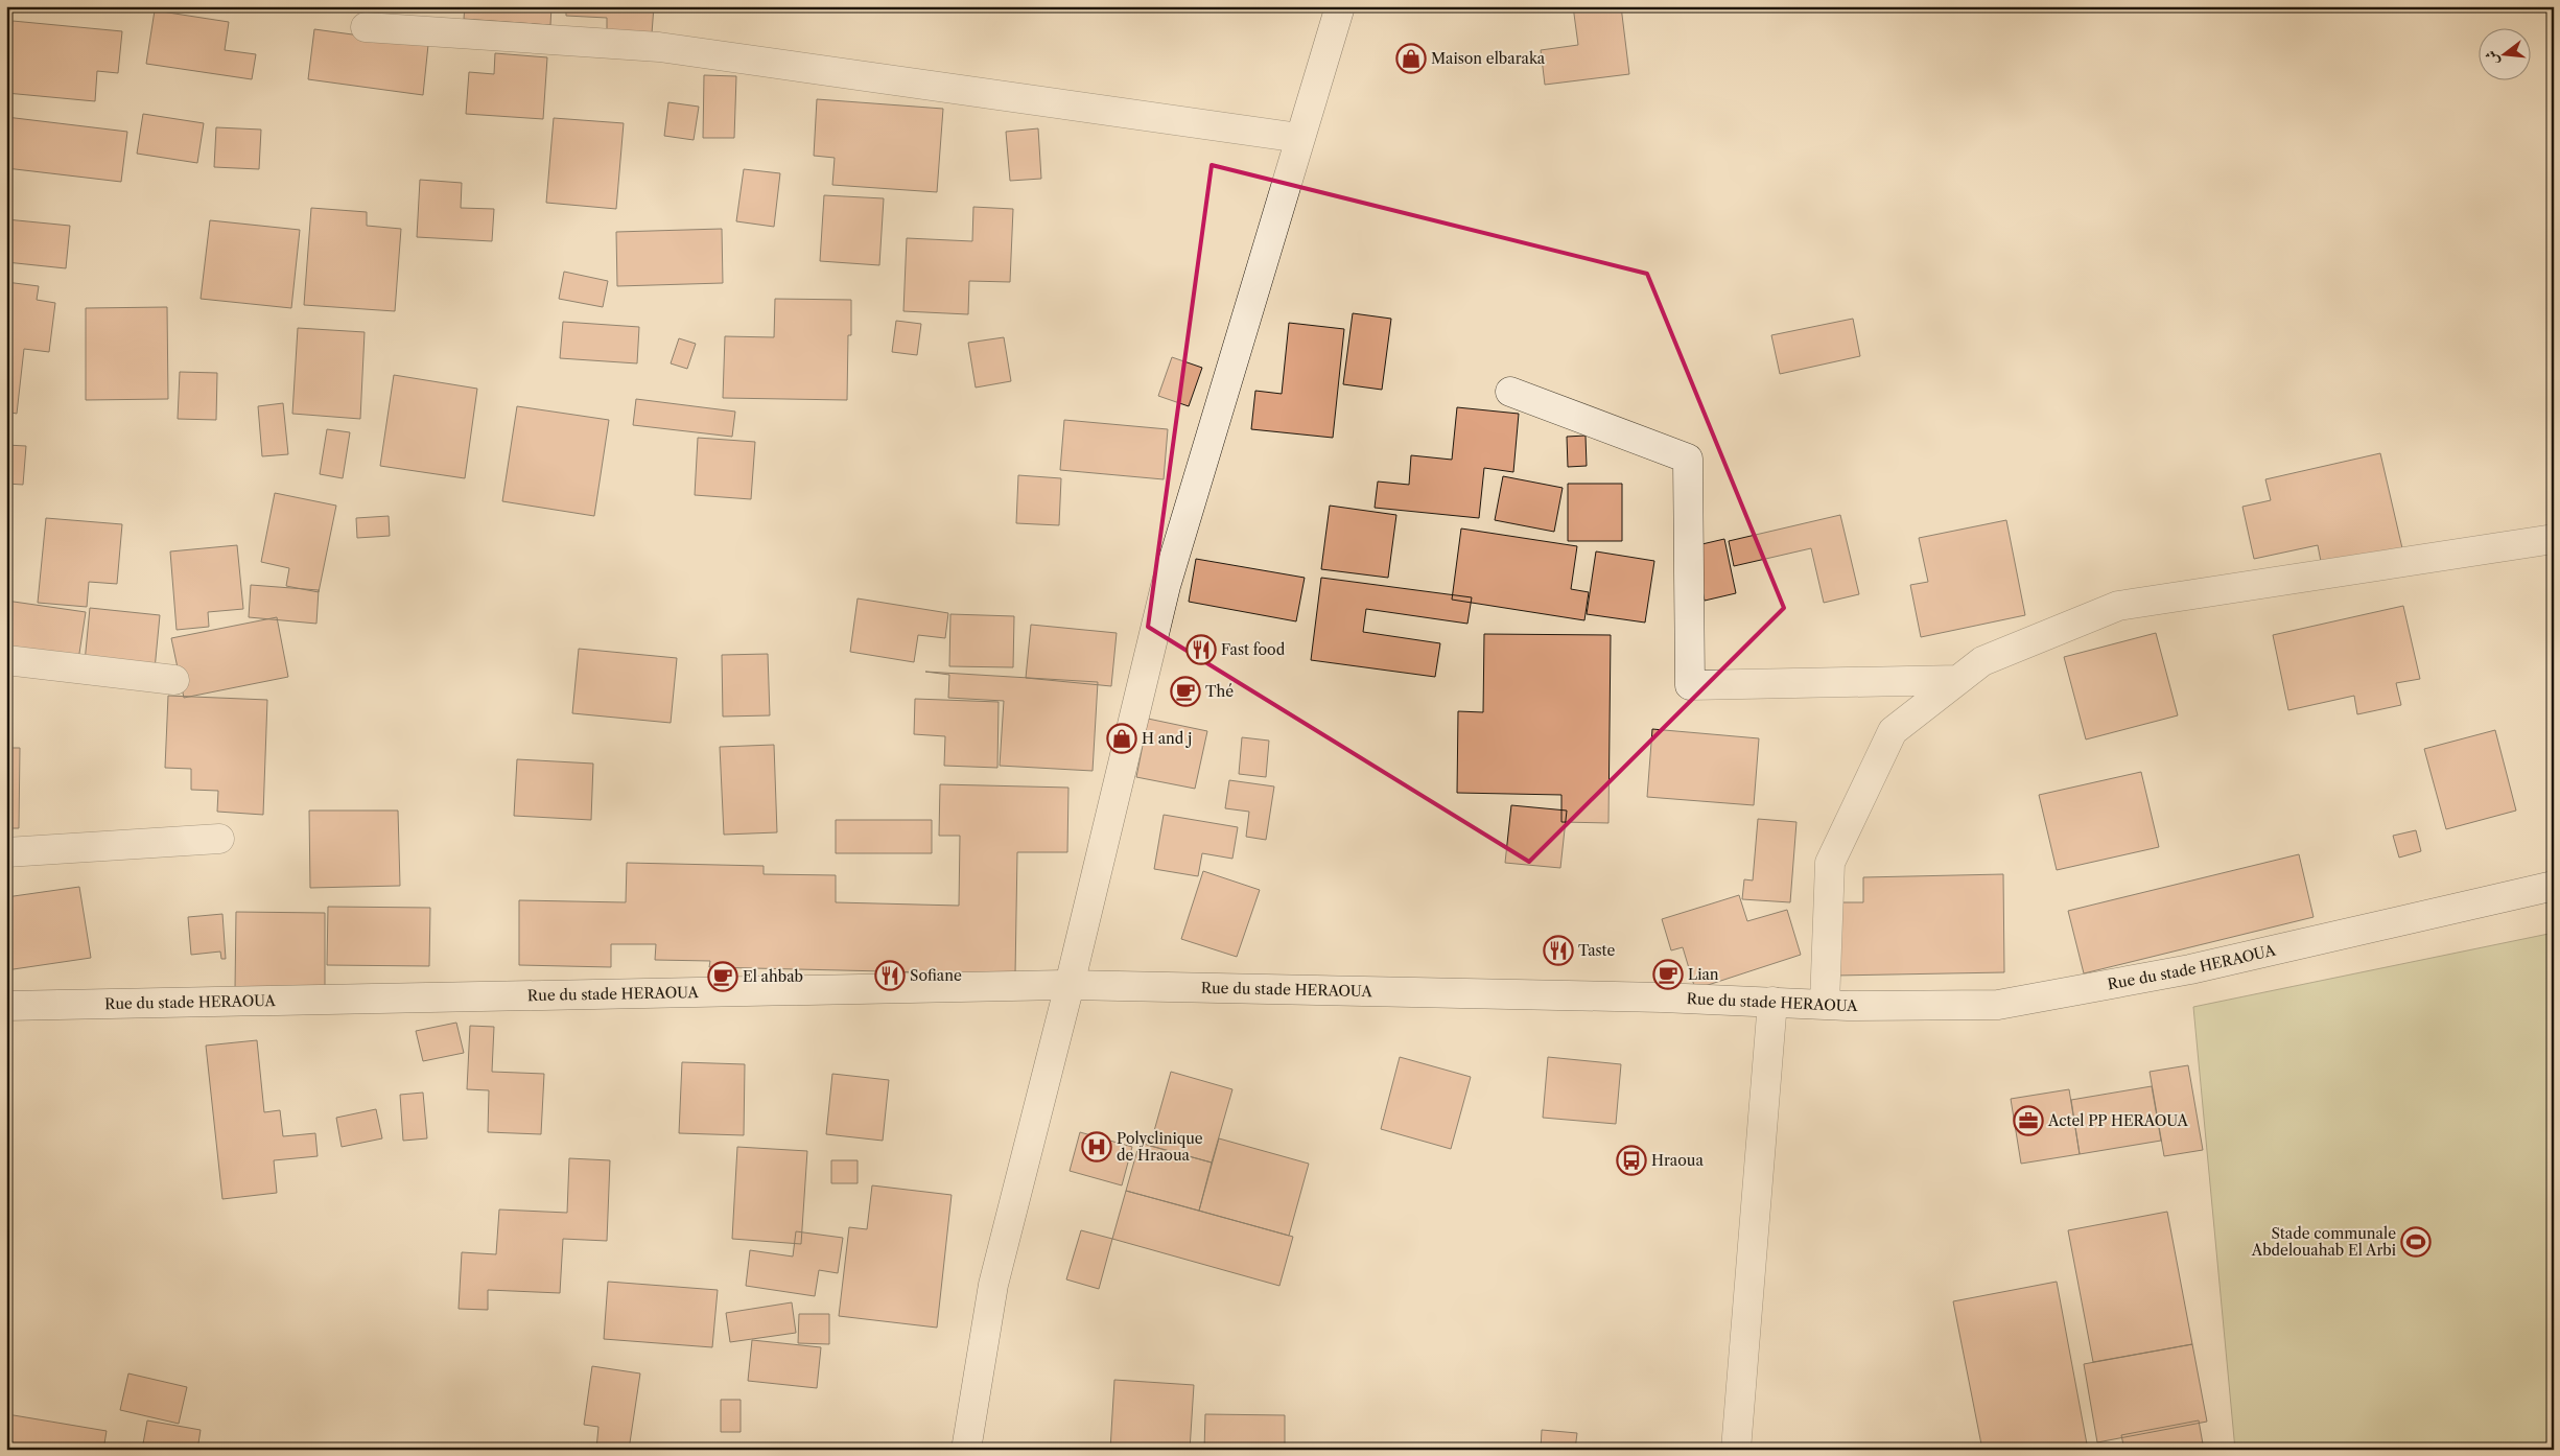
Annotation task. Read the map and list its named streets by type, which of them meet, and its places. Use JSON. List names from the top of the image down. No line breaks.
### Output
{"streets":{"street":["Rue du stade HERAOUA"]},"places":{"shop":["Maison elbaraka","H and j"],"restaurant":["Fast food","Taste","Sofiane"],"cafe":["Thé","Lian","El ahbab"],"office":["Actel PP HERAOUA"],"hospital":["Polyclinique de Hraoua"],"bus stop":["Hraoua"],"sports":["Stade communale Abdelouahab El Arbi"]},"north":"left"}
